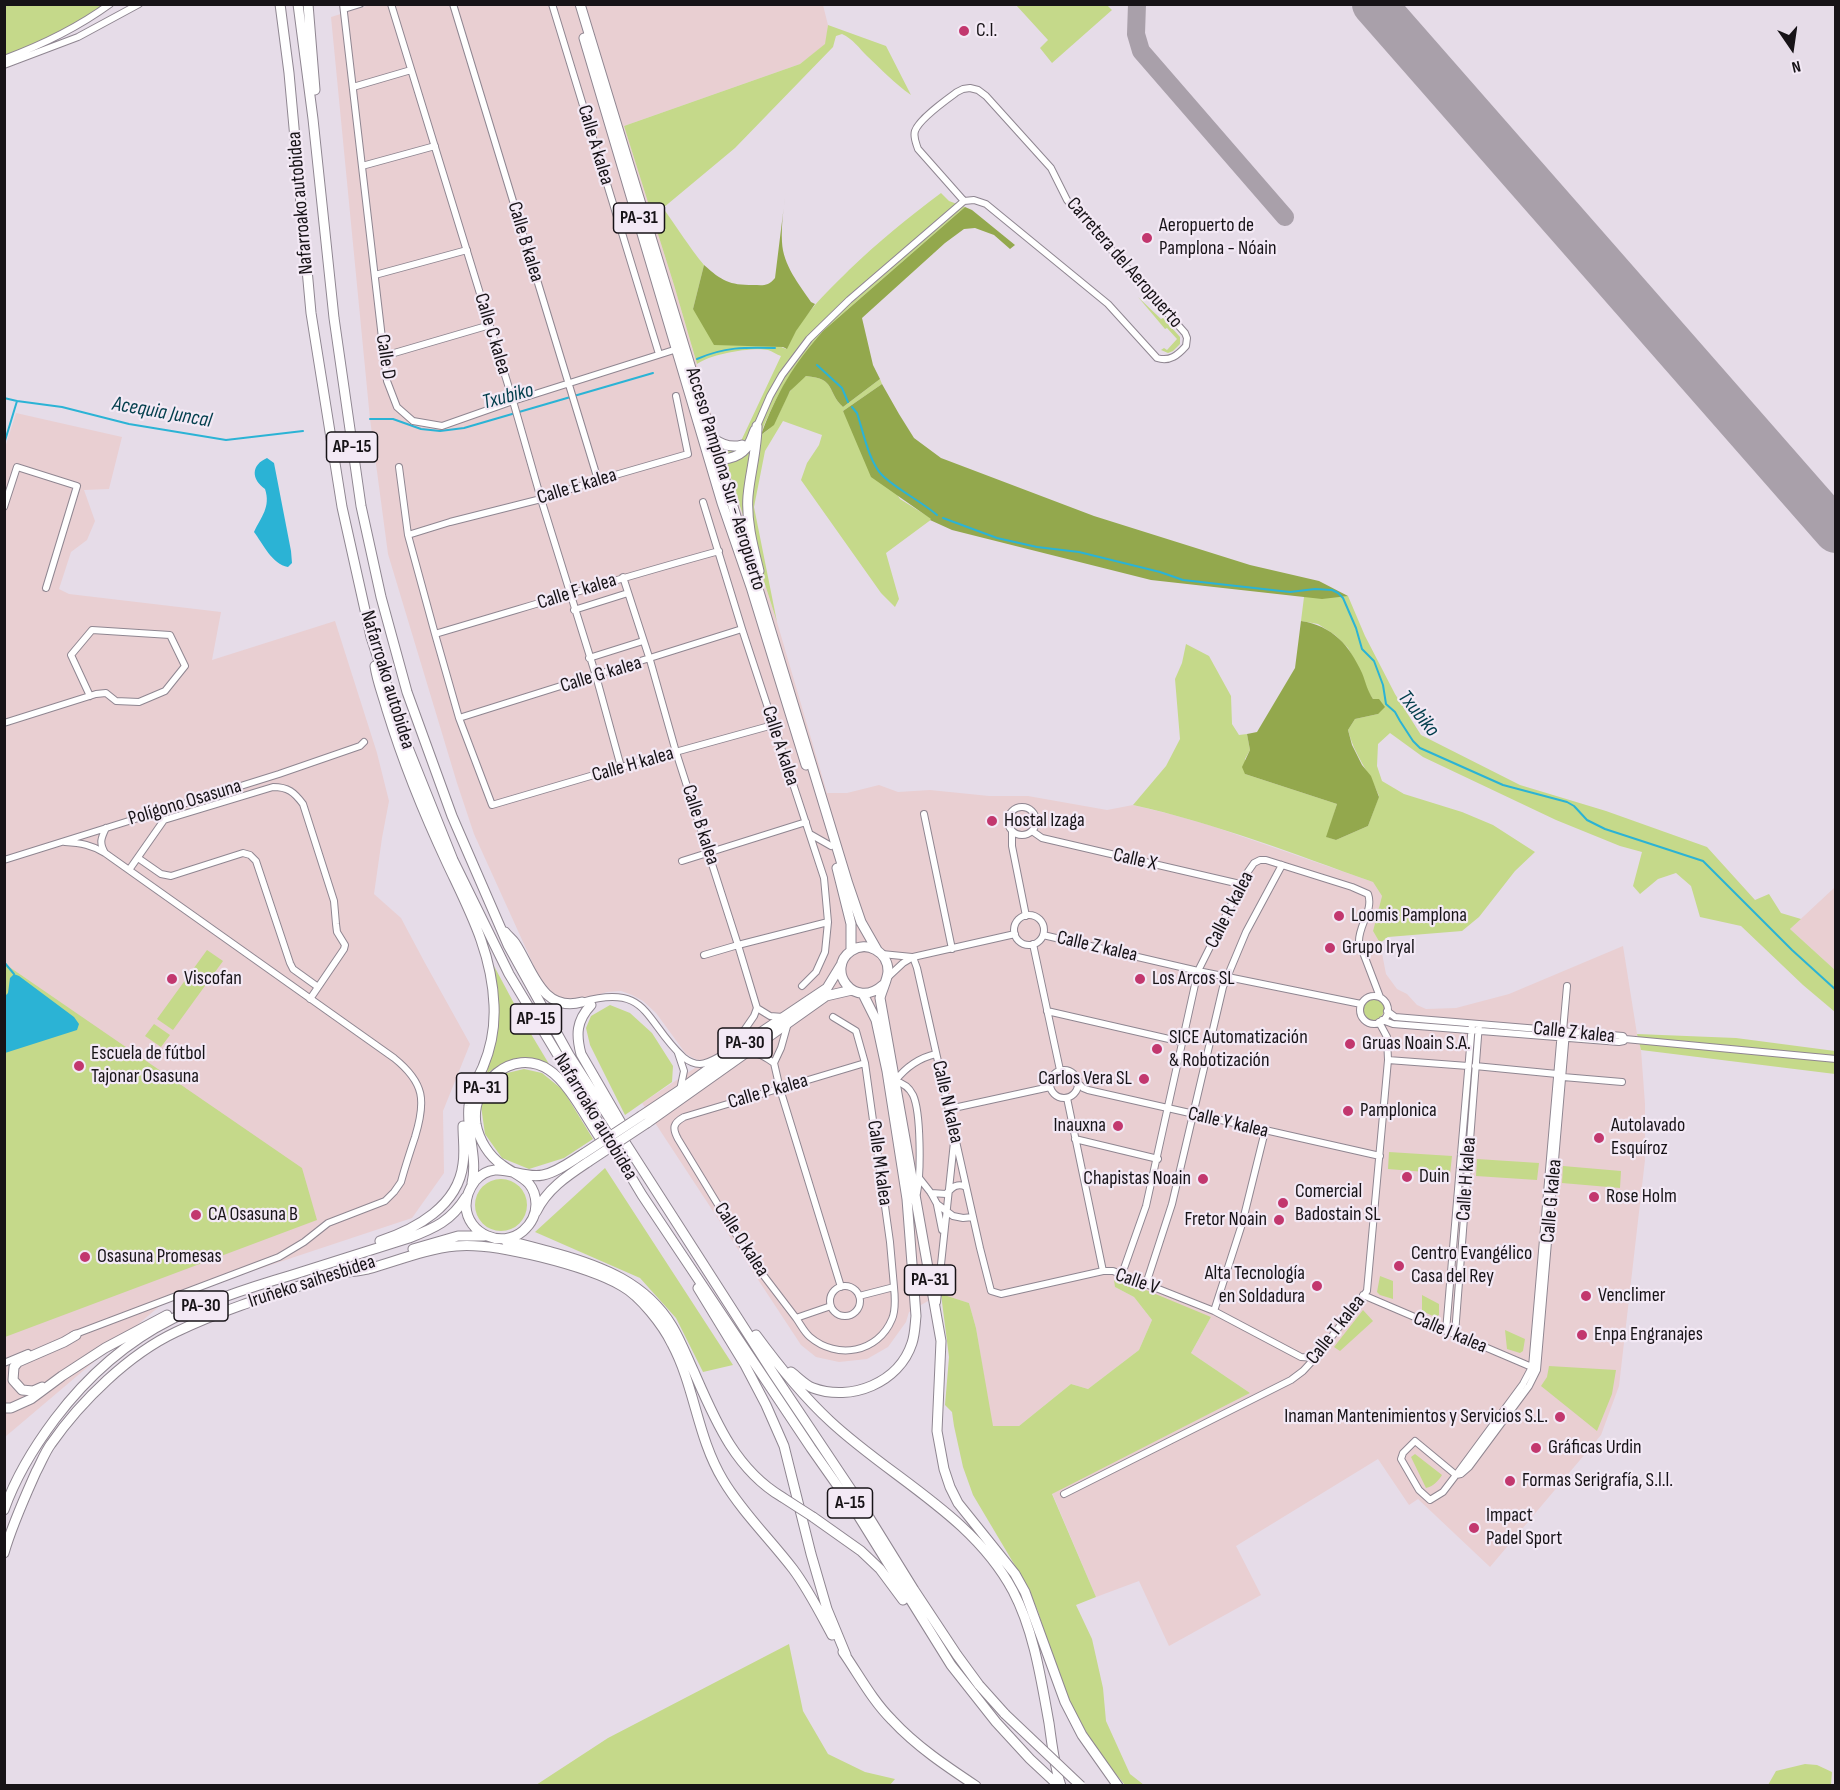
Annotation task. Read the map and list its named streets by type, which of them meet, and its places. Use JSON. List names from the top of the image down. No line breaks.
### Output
{"streets":{"highway":["Nafarroako autobidea","PA-31","AP-15","Acceso Pamplona Sur - Aeropuerto","PA-30","Iruñeko saihesbidea","A-15"],"street":["Calle A kalea","Calle B kalea","Carretera del Aeropuerto","Calle C kalea","Calle D","Calle E kalea","Calle F kalea","Calle G kalea","Calle H kalea","Polígono Osasuna","Calle X","Calle R kalea","Calle Z kalea","Calle P kalea","Calle N kalea","Calle Y kalea","Calle M kalea","Calle O kalea","Calle V","Calle T kalea","Calle J kalea"]},"crossings":[["Calle A kalea","Calle D"],["Calle A kalea","Calle F kalea"],["Calle A kalea","Calle G kalea"],["Calle A kalea","Calle H kalea"],["Nafarroako autobidea","AP-15"],["Nafarroako autobidea","A-15"],["PA-31","Acceso Pamplona Sur - Aeropuerto"],["PA-31","PA-30"],["PA-31","Iruñeko saihesbidea"],["PA-31","A-15"],["Calle B kalea","Calle D"],["Calle B kalea","Calle E kalea"],["Calle B kalea","Calle F kalea"],["Calle B kalea","Calle G kalea"],["Calle B kalea","Calle H kalea"],["Calle C kalea","Calle D"],["Calle C kalea","Calle E kalea"],["Calle C kalea","Calle F kalea"],["Calle C kalea","Calle G kalea"],["Calle C kalea","Calle H kalea"],["Calle D","Acceso Pamplona Sur - Aeropuerto"],["Acceso Pamplona Sur - Aeropuerto","PA-30"],["Calle G kalea","Calle H kalea"],["Calle G kalea","Calle Z kalea"],["Calle G kalea","Calle J kalea"],["Calle H kalea","Calle Z kalea"],["Calle H kalea","Calle J kalea"],["Calle X","Calle R kalea"],["Calle R kalea","Calle Z kalea"],["Calle R kalea","Calle Y kalea"],["Calle R kalea","Calle V"],["Calle Z kalea","Calle T kalea"],["PA-30","Iruñeko saihesbidea"],["Calle P kalea","Calle M kalea"],["Calle P kalea","Calle O kalea"],["Calle N kalea","Calle V"],["Calle Y kalea","Calle T kalea"],["Calle M kalea","Calle O kalea"],["Calle V","Calle T kalea"],["Calle T kalea","Calle J kalea"]],"water":["Txubiko","Acequia Juncal"],"places":["C.I.","Aeropuerto de Pamplona - Nóain","Hostal Izaga","Loomis Pamplona","Grupo Iryal","Viscofan","Los Arcos SL","Gruas Noain S.A.","SICE Automatización & Robotización","Escuela de fútbol Tajonar Osasuna","Carlos Vera SL","Pamplonica","Inauxna","Autolavado Esquíroz","Duin","Chapistas Noain","Rose Holm","Comercial Badostain SL","CA Osasuna B","Fretor Noain","Osasuna Promesas","Centro Evangélico Casa del Rey","Alta Tecnología en Soldadura","Venclimer","Enpa Engranajes","Inaman Mantenimientos y Servicios S.L.","Gráficas Urdin","Formas Serigrafía, S.l.l.","Impact Padel Sport"],"north":"bottom"}
